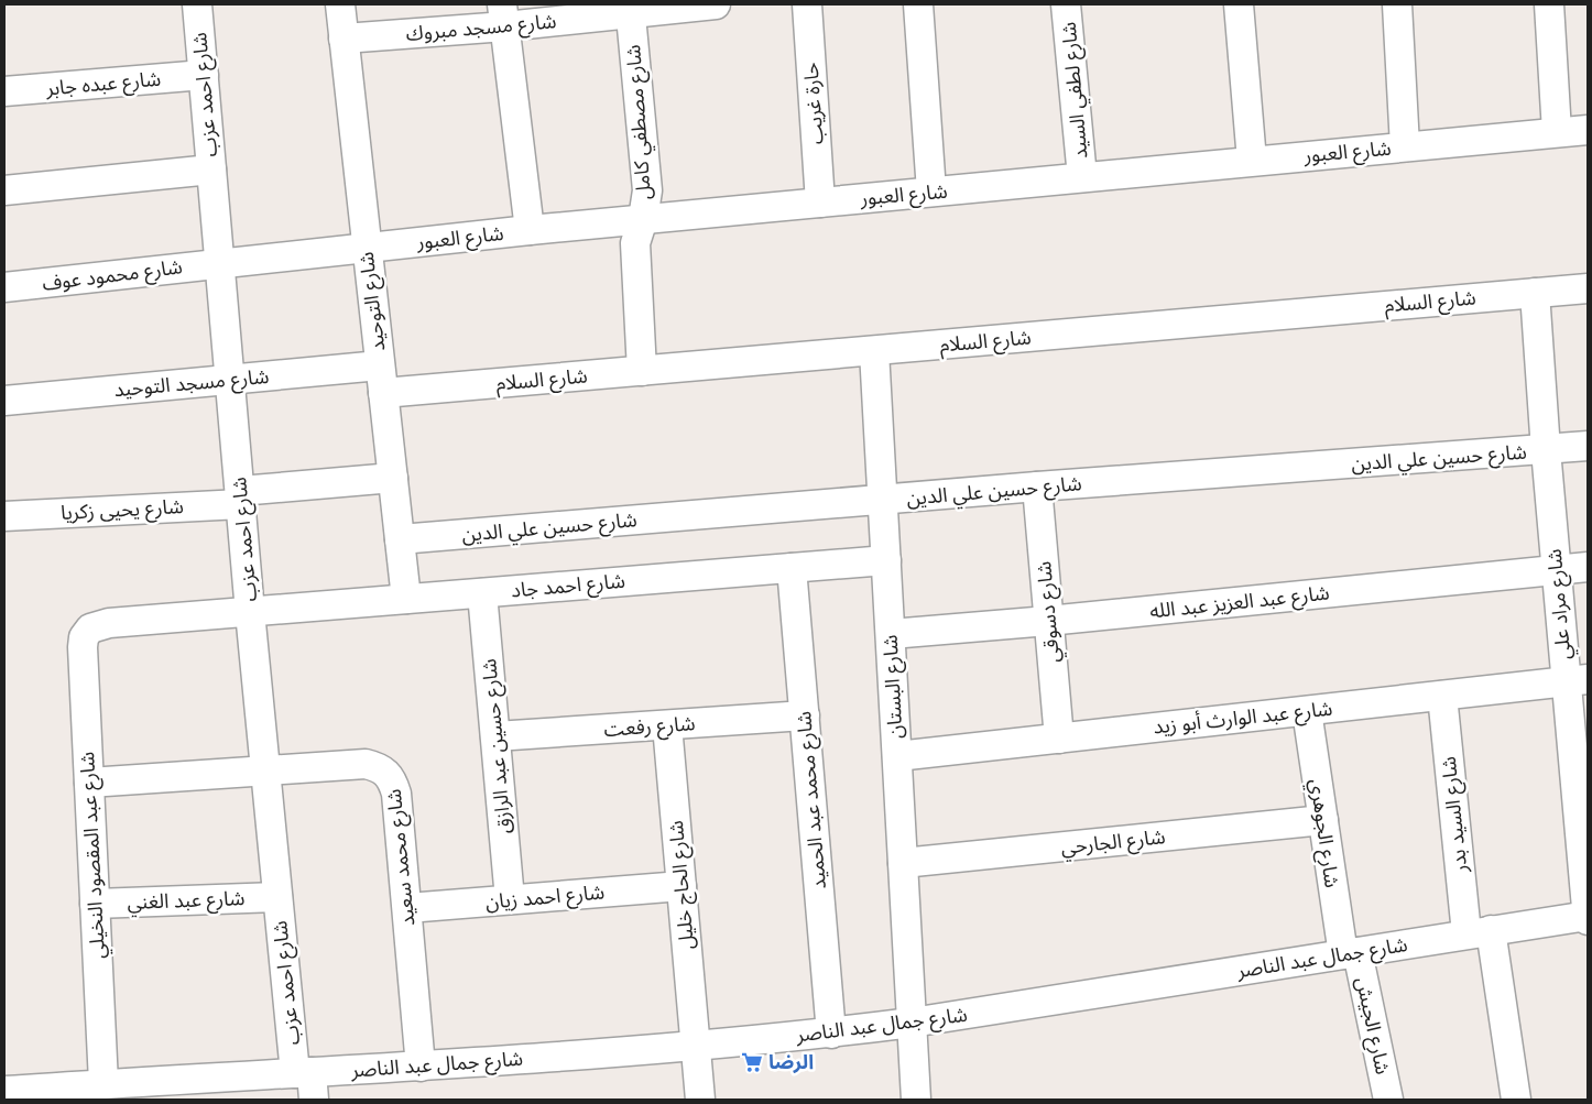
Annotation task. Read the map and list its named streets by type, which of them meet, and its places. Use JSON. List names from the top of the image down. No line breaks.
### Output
{"streets":{"street":["شارع مسجد مبروك","شارع عبده جابر","شارع لطفي السيد","شارع احمد عزب","حارة غريب","شارع مصطفي كامل","شارع العبور","شارع محمود عوف","شارع التوحيد","شارع السلام","شارع مسجد التوحيد","شارع حسين علي الدين","شارع يحيى زكريا","شارع احمد جاد","شارع عبد العزيز عبد الله","شارع مراد علي","شارع دسوقي","شارع البستان","شارع عبد الوارث أبو زيد","شارع رفعت","شارع حسين عبد الرازق","شارع محمد عبد الحميد","شارع السيد بدر","شارع الجوهري","شارع الجارحي","شارع عبد المقصود النخيلي","شارع محمد سعيد","شارع الحاج خليل","شارع احمد زيان","شارع عبد الغني","شارع جمال عبد الناصر","شارع الجيش"]},"crossings":[["شارع مسجد مبروك","شارع مصطفي كامل"],["شارع مسجد مبروك","شارع التوحيد"],["شارع عبده جابر","شارع احمد عزب"],["شارع لطفي السيد","شارع العبور"],["شارع احمد عزب","شارع العبور"],["شارع احمد عزب","شارع محمود عوف"],["شارع احمد عزب","شارع مسجد التوحيد"],["شارع احمد عزب","شارع يحيى زكريا"],["شارع احمد عزب","شارع احمد جاد"],["شارع احمد عزب","شارع محمد سعيد"],["شارع احمد عزب","شارع عبد الغني"],["شارع احمد عزب","شارع جمال عبد الناصر"],["حارة غريب","شارع العبور"],["شارع مصطفي كامل","شارع العبور"],["شارع مصطفي كامل","شارع السلام"],["شارع العبور","شارع محمود عوف"],["شارع العبور","شارع التوحيد"],["شارع التوحيد","شارع السلام"],["شارع التوحيد","شارع مسجد التوحيد"],["شارع التوحيد","شارع حسين علي الدين"],["شارع التوحيد","شارع يحيى زكريا"],["شارع التوحيد","شارع احمد جاد"],["شارع السلام","شارع مراد علي"],["شارع السلام","شارع البستان"],["شارع حسين علي الدين","شارع مراد علي"],["شارع حسين علي الدين","شارع دسوقي"],["شارع حسين علي الدين","شارع البستان"],["شارع احمد جاد","شارع البستان"],["شارع احمد جاد","شارع حسين عبد الرازق"],["شارع احمد جاد","شارع محمد عبد الحميد"],["شارع احمد جاد","شارع عبد المقصود النخيلي"],["شارع عبد العزيز عبد الله","شارع مراد علي"],["شارع عبد العزيز عبد الله","شارع دسوقي"],["شارع عبد العزيز عبد الله","شارع البستان"],["شارع مراد علي","شارع عبد الوارث أبو زيد"],["شارع مراد علي","شارع جمال عبد الناصر"],["شارع دسوقي","شارع عبد الوارث أبو زيد"],["شارع البستان","شارع عبد الوارث أبو زيد"],["شارع البستان","شارع الجارحي"],["شارع البستان","شارع جمال عبد الناصر"],["شارع عبد الوارث أبو زيد","شارع السيد بدر"],["شارع عبد الوارث أبو زيد","شارع الجوهري"],["شارع رفعت","شارع حسين عبد الرازق"],["شارع رفعت","شارع محمد عبد الحميد"],["شارع رفعت","شارع الحاج خليل"],["شارع حسين عبد الرازق","شارع احمد زيان"],["شارع محمد عبد الحميد","شارع جمال عبد الناصر"],["شارع السيد بدر","شارع جمال عبد الناصر"],["شارع الجوهري","شارع الجارحي"],["شارع الجوهري","شارع جمال عبد الناصر"],["شارع الجوهري","شارع الجيش"],["شارع عبد المقصود النخيلي","شارع عبد الغني"],["شارع عبد المقصود النخيلي","شارع جمال عبد الناصر"],["شارع محمد سعيد","شارع احمد زيان"],["شارع محمد سعيد","شارع جمال عبد الناصر"],["شارع الحاج خليل","شارع احمد زيان"],["شارع الحاج خليل","شارع جمال عبد الناصر"],["شارع جمال عبد الناصر","شارع الجيش"]],"places":{"supermarket":["الرضا"]}}
